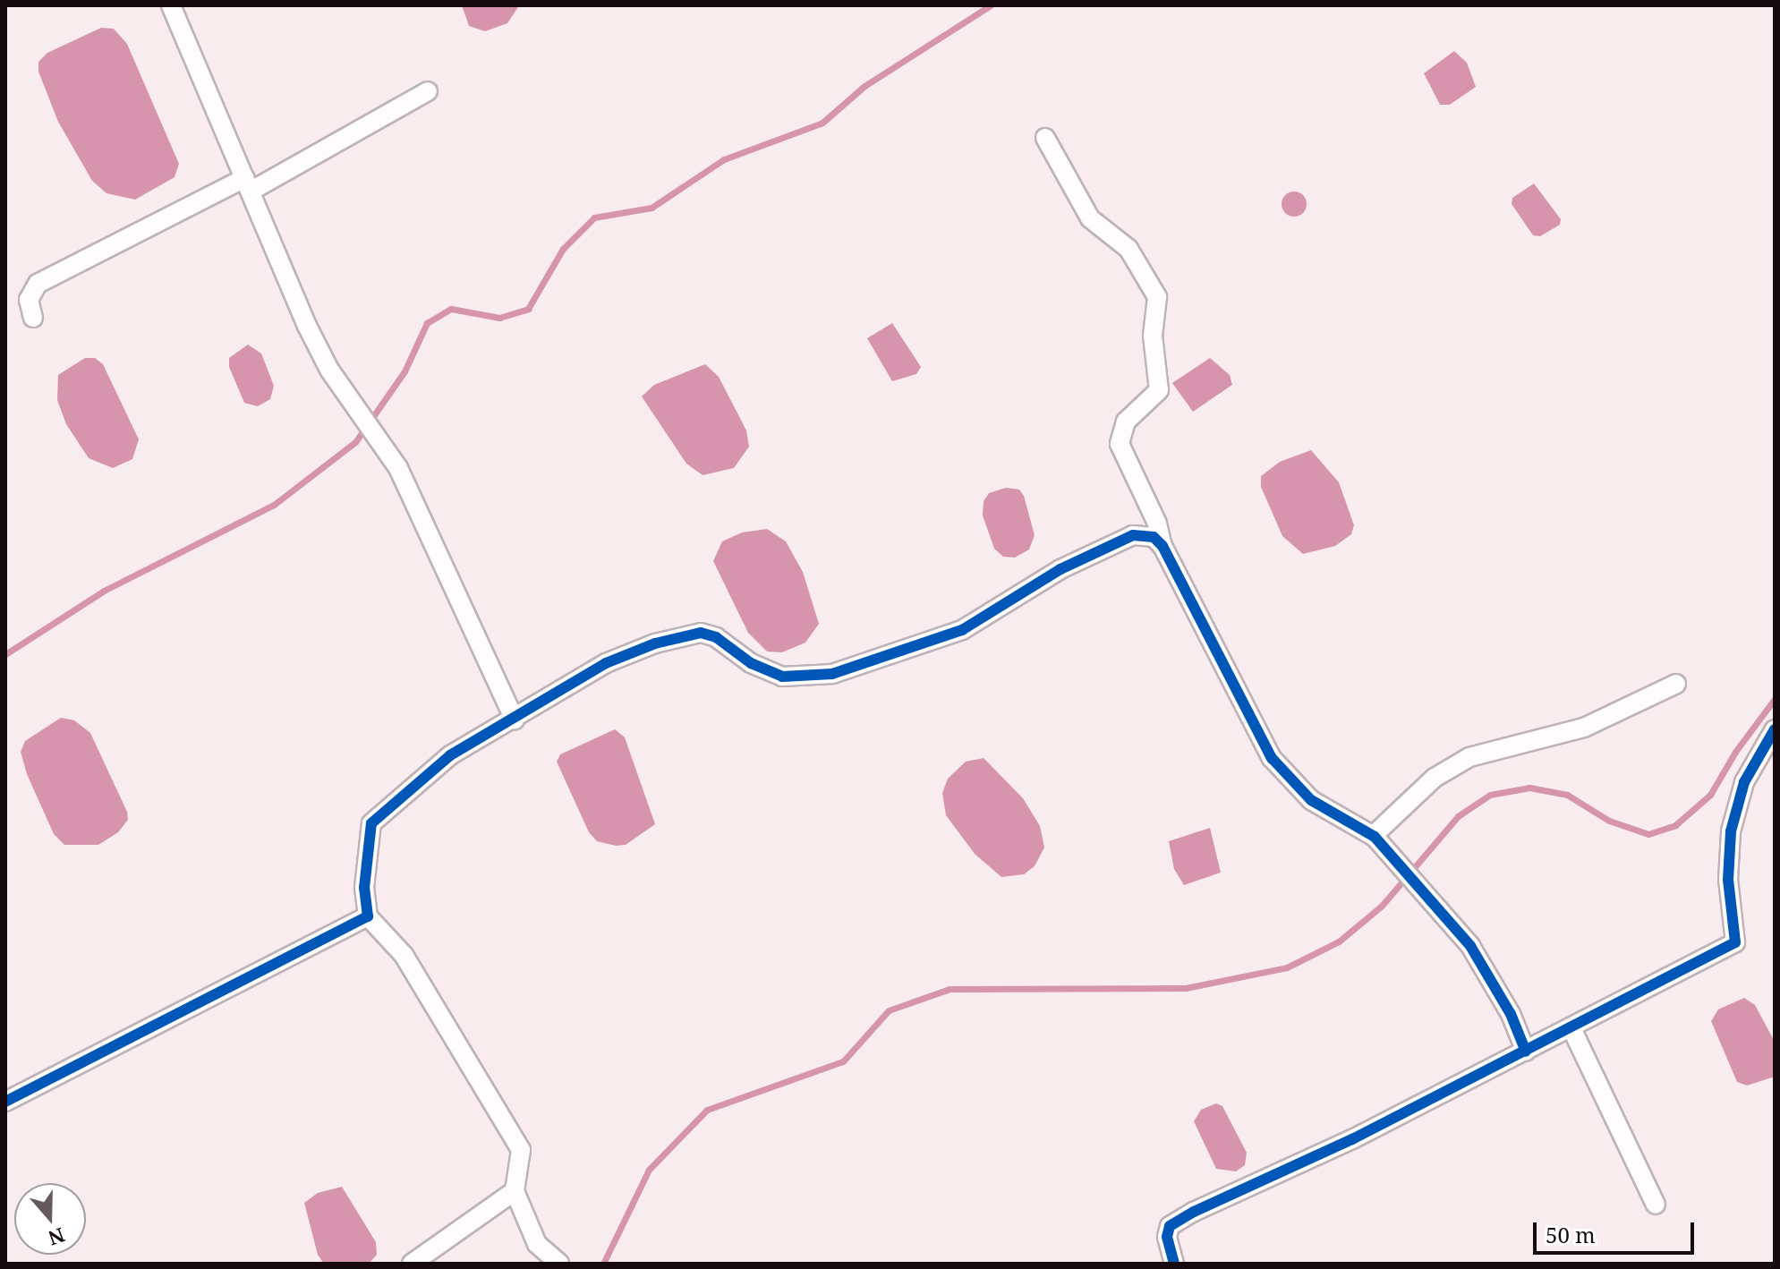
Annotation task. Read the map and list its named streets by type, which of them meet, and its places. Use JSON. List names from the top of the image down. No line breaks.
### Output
{"scale_bar":"50 m","north":"bottom"}
